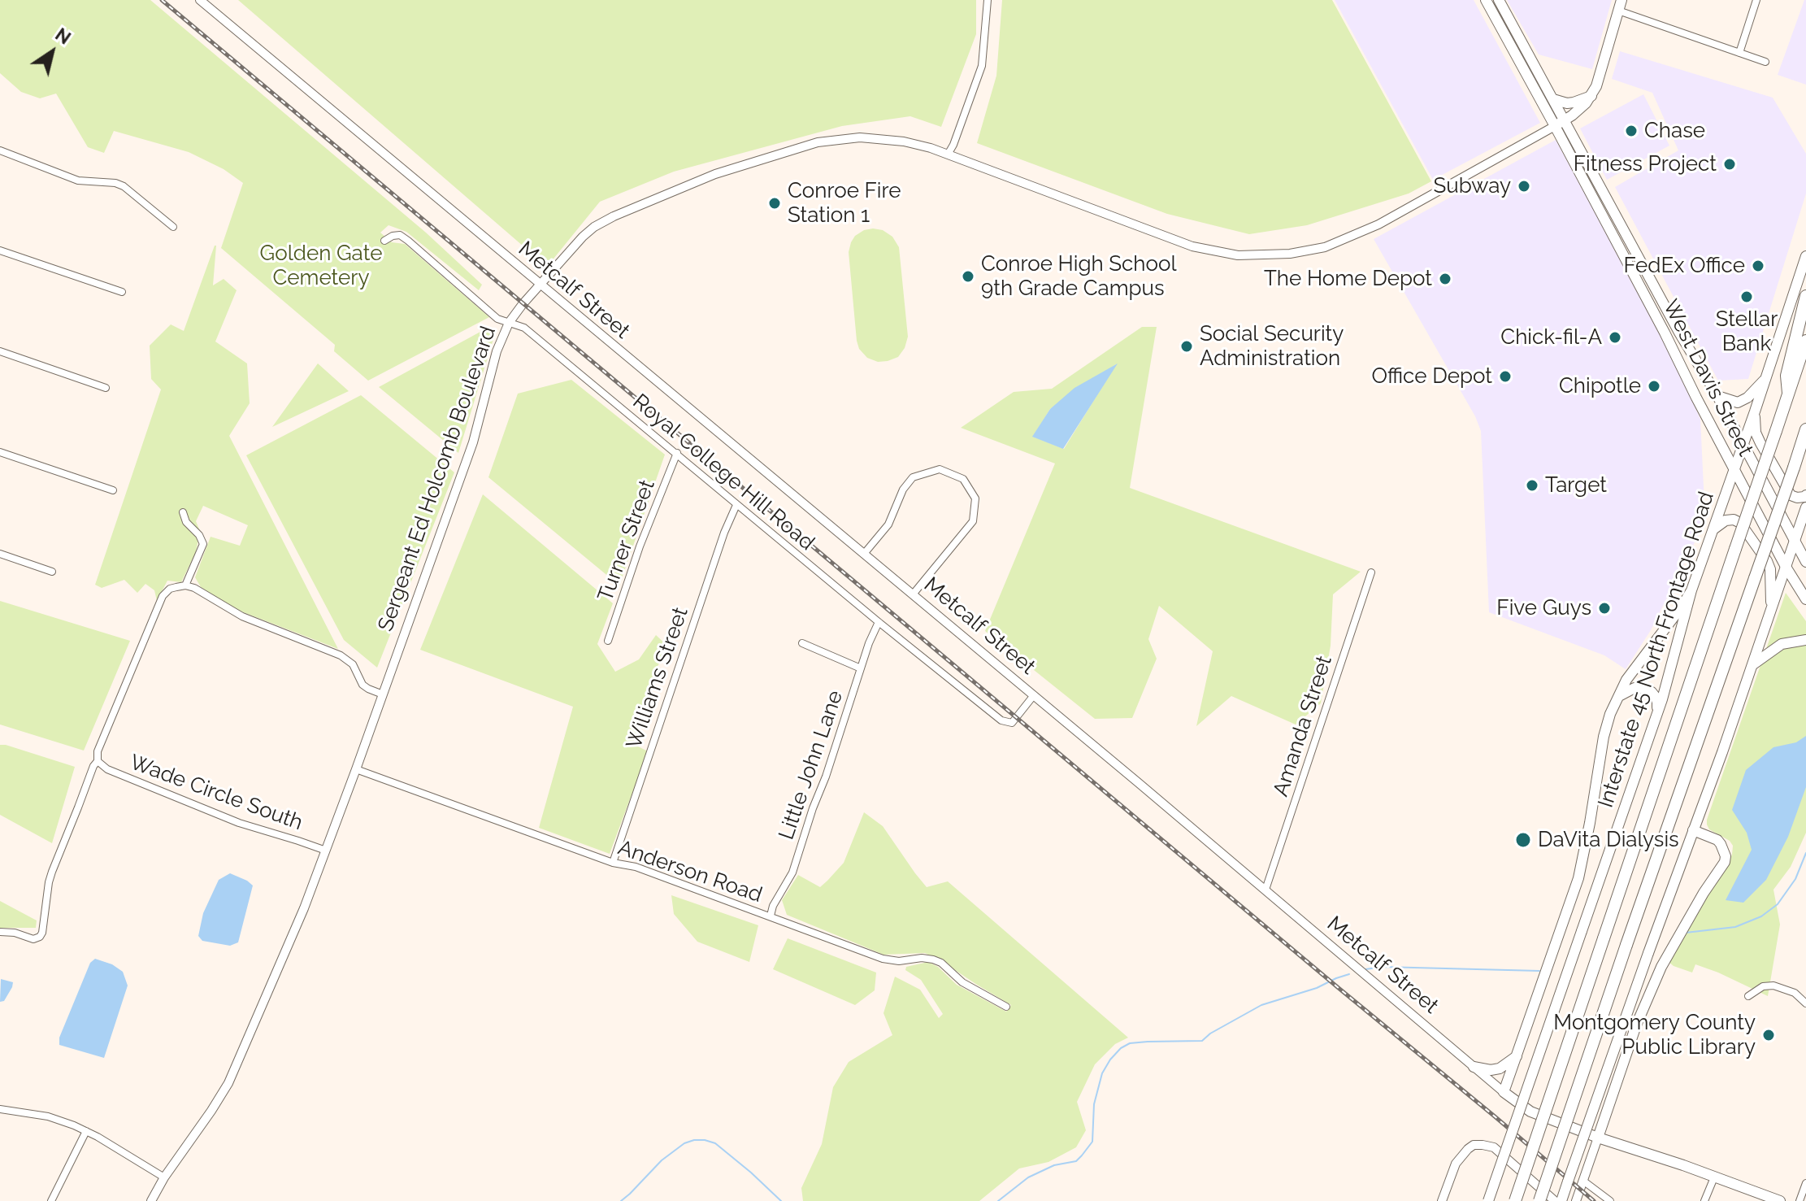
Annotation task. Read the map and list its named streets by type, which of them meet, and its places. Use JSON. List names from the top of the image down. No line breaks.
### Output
{"streets":{"main road":["Metcalf Street","West Davis Street","Interstate 45 North Frontage Road"],"street":["Royal College Hill Road","Sergeant Ed Holcomb Boulevard","Turner Street","Williams Street","Amanda Street","Little John Lane","Wade Circle South","Anderson Road"]},"crossings":[["Metcalf Street","Royal College Hill Road"],["Metcalf Street","Sergeant Ed Holcomb Boulevard"],["Metcalf Street","Amanda Street"],["West Davis Street","Sergeant Ed Holcomb Boulevard"],["West Davis Street","Interstate 45 North Frontage Road"],["Royal College Hill Road","Sergeant Ed Holcomb Boulevard"],["Royal College Hill Road","Turner Street"],["Royal College Hill Road","Williams Street"],["Royal College Hill Road","Little John Lane"],["Sergeant Ed Holcomb Boulevard","Wade Circle South"],["Sergeant Ed Holcomb Boulevard","Anderson Road"],["Williams Street","Anderson Road"],["Little John Lane","Anderson Road"]],"parks":["Golden Gate Cemetery"],"places":["Chase","Fitness Project","Subway","Conroe Fire Station 1","FedEx Office","Conroe High School 9th Grade Campus","The Home Depot","Stellar Bank","Chick-fil-A","Social Security Administration","Office Depot","Chipotle","Target","Five Guys","DaVita Dialysis","Montgomery County Public Library"],"north":"top right"}
